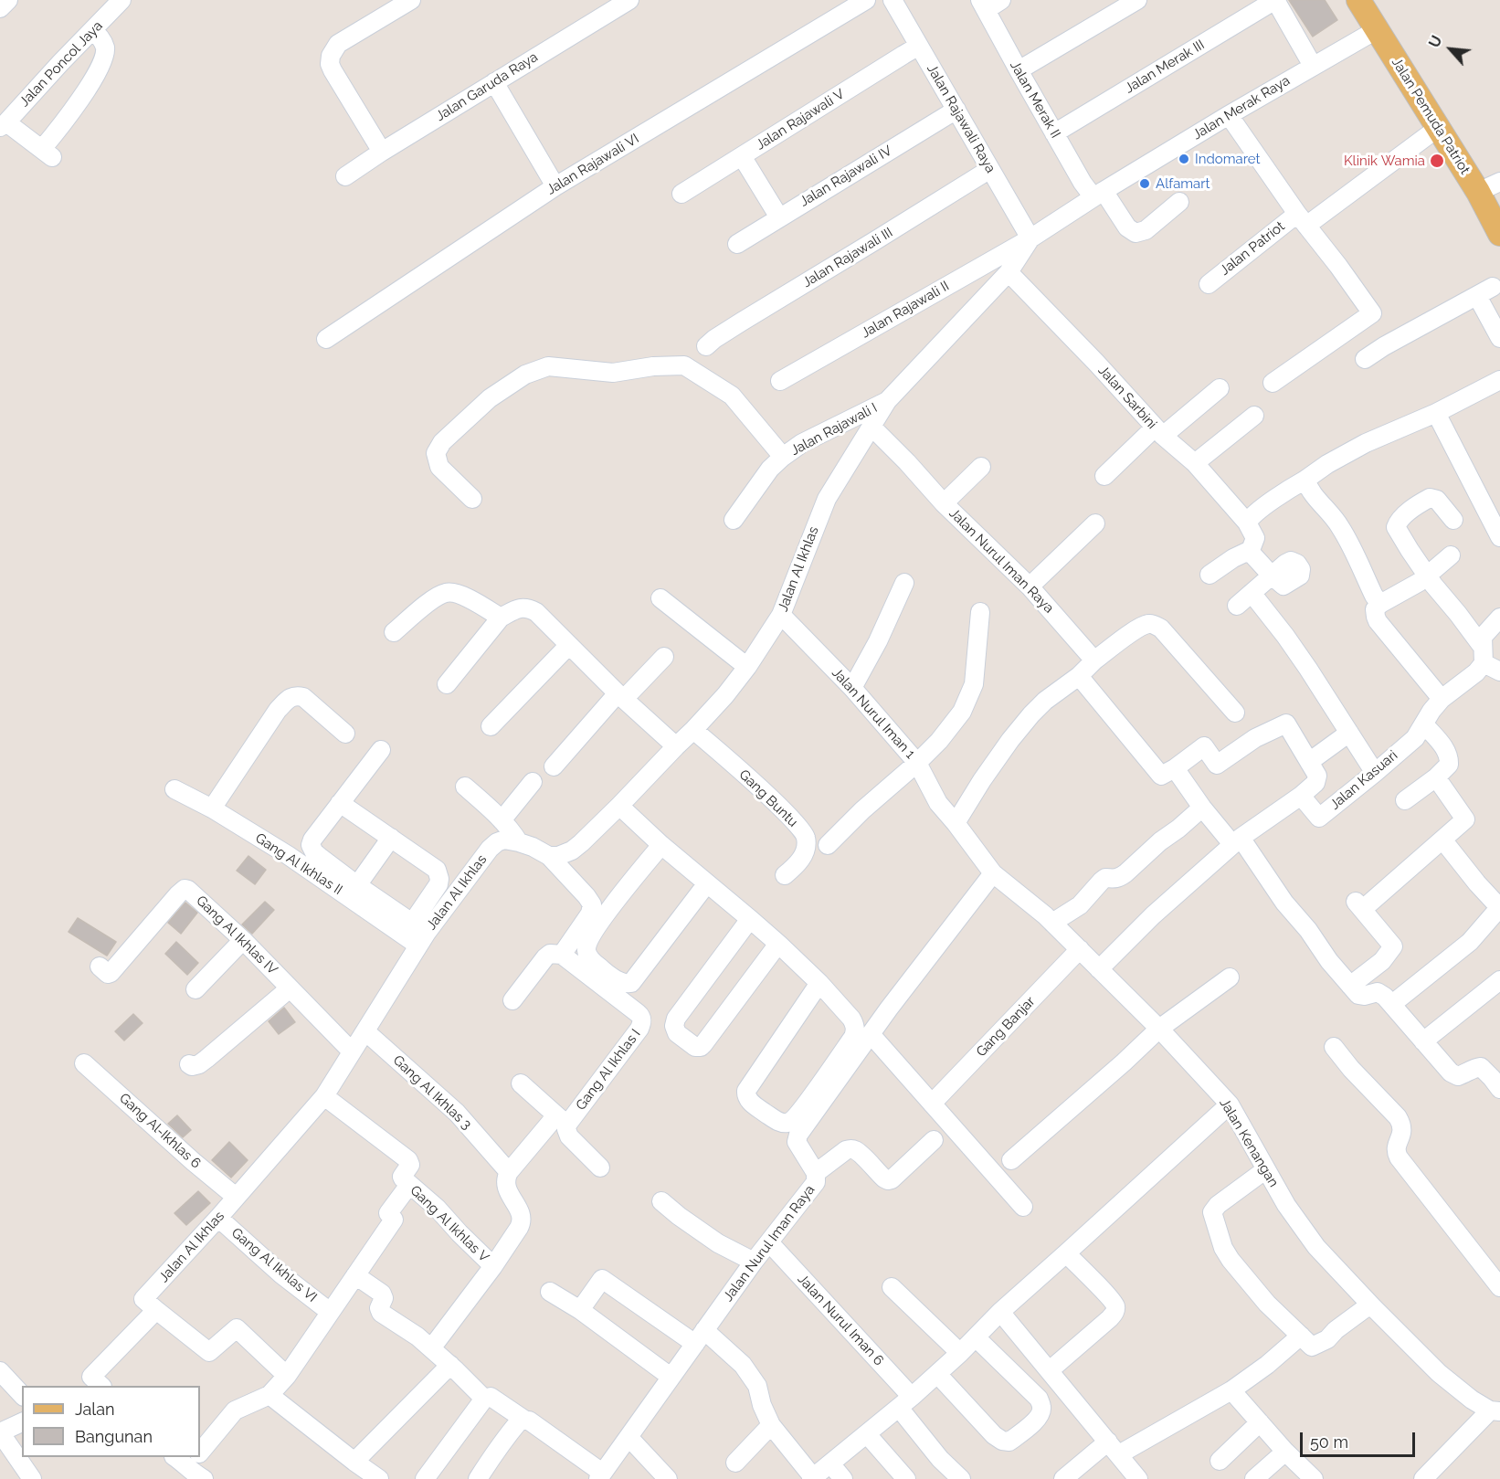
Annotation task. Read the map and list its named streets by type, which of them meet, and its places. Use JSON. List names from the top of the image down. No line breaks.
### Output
{"streets":{"main road":["Jalan Pemuda Patriot"],"street":["Jalan Poncol Jaya","Jalan Merak III","Jalan Garuda Raya","Jalan Merak II","Jalan Merak Raya","Jalan Rajawali Raya","Jalan Rajawali V","Jalan Rajawali VI","Jalan Rajawali IV","Jalan Patriot","Jalan Rajawali III","Jalan Rajawali II","Jalan Sarbini","Jalan Rajawali I","Jalan Nurul Iman Raya","Jalan Al Ikhlas","Jalan Nurul Iman 1","Jalan Kasuari","Gang Buntu","Gang Al Ikhlas II","Gang Al Ikhlas IV","Gang Banjar","Gang Al Ikhlas I","Gang Al Ikhlas 3","Gang Al-Ikhlas 6","Jalan Kenangan","Gang Al Ikhlas V","Gang Al Ikhlas VI","Jalan Nurul Iman 6"]},"crossings":[["Jalan Merak III","Jalan Merak II"],["Jalan Merak II","Jalan Merak Raya"],["Jalan Merak Raya","Jalan Pemuda Patriot"],["Jalan Merak Raya","Jalan Rajawali Raya"],["Jalan Merak Raya","Jalan Rajawali II"],["Jalan Merak Raya","Jalan Sarbini"],["Jalan Merak Raya","Jalan Rajawali I"],["Jalan Pemuda Patriot","Jalan Patriot"],["Jalan Rajawali Raya","Jalan Rajawali V"],["Jalan Rajawali Raya","Jalan Rajawali IV"],["Jalan Rajawali Raya","Jalan Rajawali III"],["Jalan Rajawali Raya","Jalan Rajawali II"],["Jalan Sarbini","Jalan Rajawali I"],["Jalan Rajawali I","Jalan Al Ikhlas"],["Jalan Nurul Iman Raya","Jalan Al Ikhlas"],["Jalan Nurul Iman Raya","Jalan Nurul Iman 1"],["Jalan Nurul Iman Raya","Jalan Kenangan"],["Jalan Nurul Iman Raya","Jalan Nurul Iman 6"],["Jalan Al Ikhlas","Jalan Nurul Iman 1"],["Jalan Al Ikhlas","Gang Buntu"],["Jalan Al Ikhlas","Gang Al Ikhlas II"],["Jalan Al Ikhlas","Gang Al Ikhlas IV"],["Jalan Al Ikhlas","Gang Al Ikhlas 3"],["Jalan Al Ikhlas","Gang Al-Ikhlas 6"],["Jalan Al Ikhlas","Gang Al Ikhlas V"],["Jalan Al Ikhlas","Gang Al Ikhlas VI"],["Jalan Nurul Iman 1","Jalan Kenangan"],["Gang Banjar","Jalan Kenangan"]],"places":["Indomaret","Klinik Wamia","Alfamart"],"legend":["Jalan","Bangunan"],"scale_bar":"50 m","north":"top left"}
